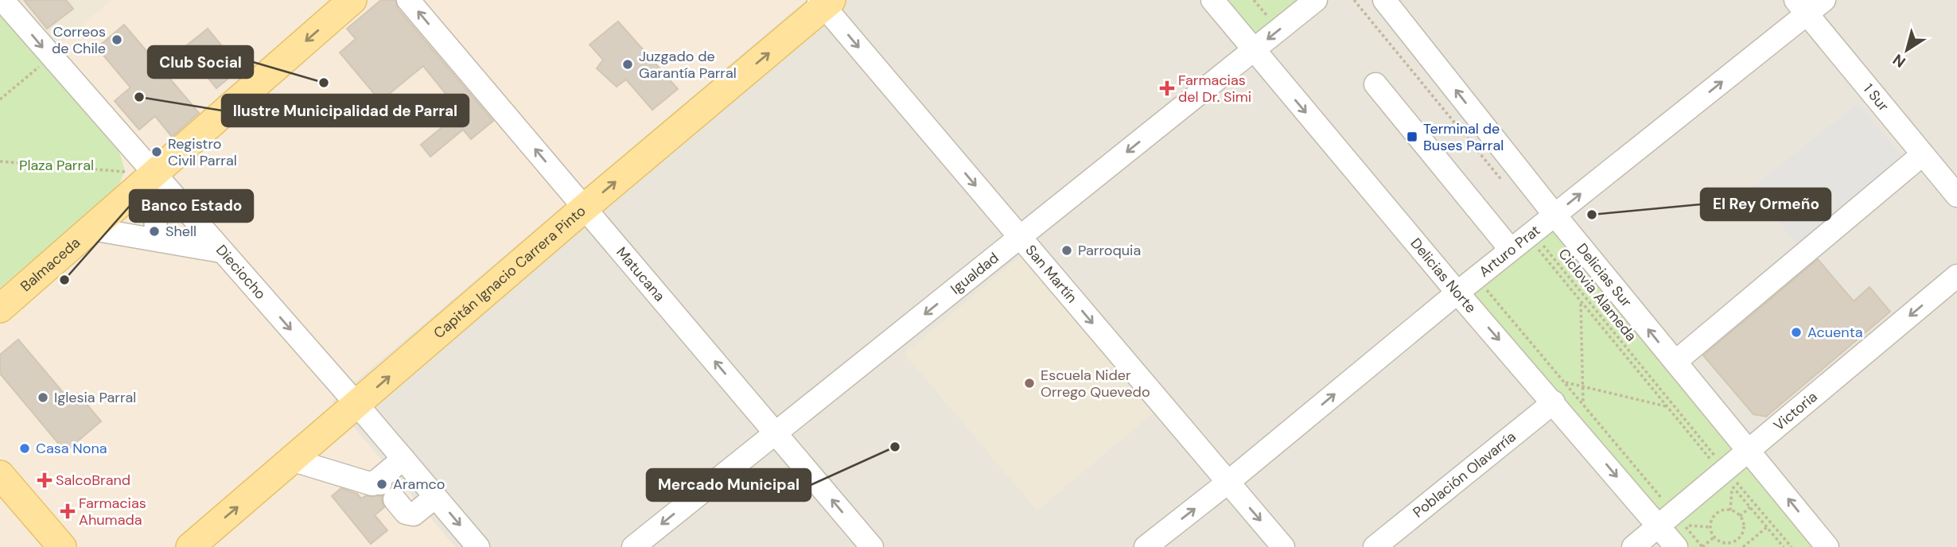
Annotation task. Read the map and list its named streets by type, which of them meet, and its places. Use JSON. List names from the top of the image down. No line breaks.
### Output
{"streets":{"main road":["Balmaceda","Capitán Ignacio Carrera Pinto"],"street":["1 Sur","Arturo Prat","Dieciocho","Matucana","Igualdad","San Martín","Delicias Norte","Delicias Sur","Victoria","Población Olavarría"],"path":["Ciclovia Alameda"]},"crossings":[["1 Sur","Arturo Prat"],["Arturo Prat","San Martín"],["Arturo Prat","Delicias Norte"],["Arturo Prat","Delicias Sur"],["Balmaceda","Dieciocho"],["Dieciocho","Capitán Ignacio Carrera Pinto"],["Capitán Ignacio Carrera Pinto","Matucana"],["Capitán Ignacio Carrera Pinto","San Martín"],["Matucana","Igualdad"],["Igualdad","San Martín"],["Igualdad","Delicias Norte"],["Delicias Norte","Victoria"],["Delicias Norte","Población Olavarría"],["Delicias Sur","Victoria"],["Ciclovia Alameda","Victoria"]],"one_way":["Balmaceda","Dieciocho","Capitán Ignacio Carrera Pinto","Matucana","Igualdad","San Martín"],"parks":["Plaza Parral"],"places":{"other":["Correos de Chile","Juzgado de Garantía Parral","Club Social","Ilustre Municipalidad de Parral","Registro Civil Parral","El Rey Ormeño","Shell","Parroquia","Banco Estado","Acuenta","Escuela Nider Orrego Quevedo","Iglesia Parral","Mercado Municipal","Casa Nona","Aramco"],"health":["Farmacias del Dr. Simi","SalcoBrand","Farmacias Ahumada"],"transit":["Terminal de Buses Parral"]},"north":"bottom left"}
